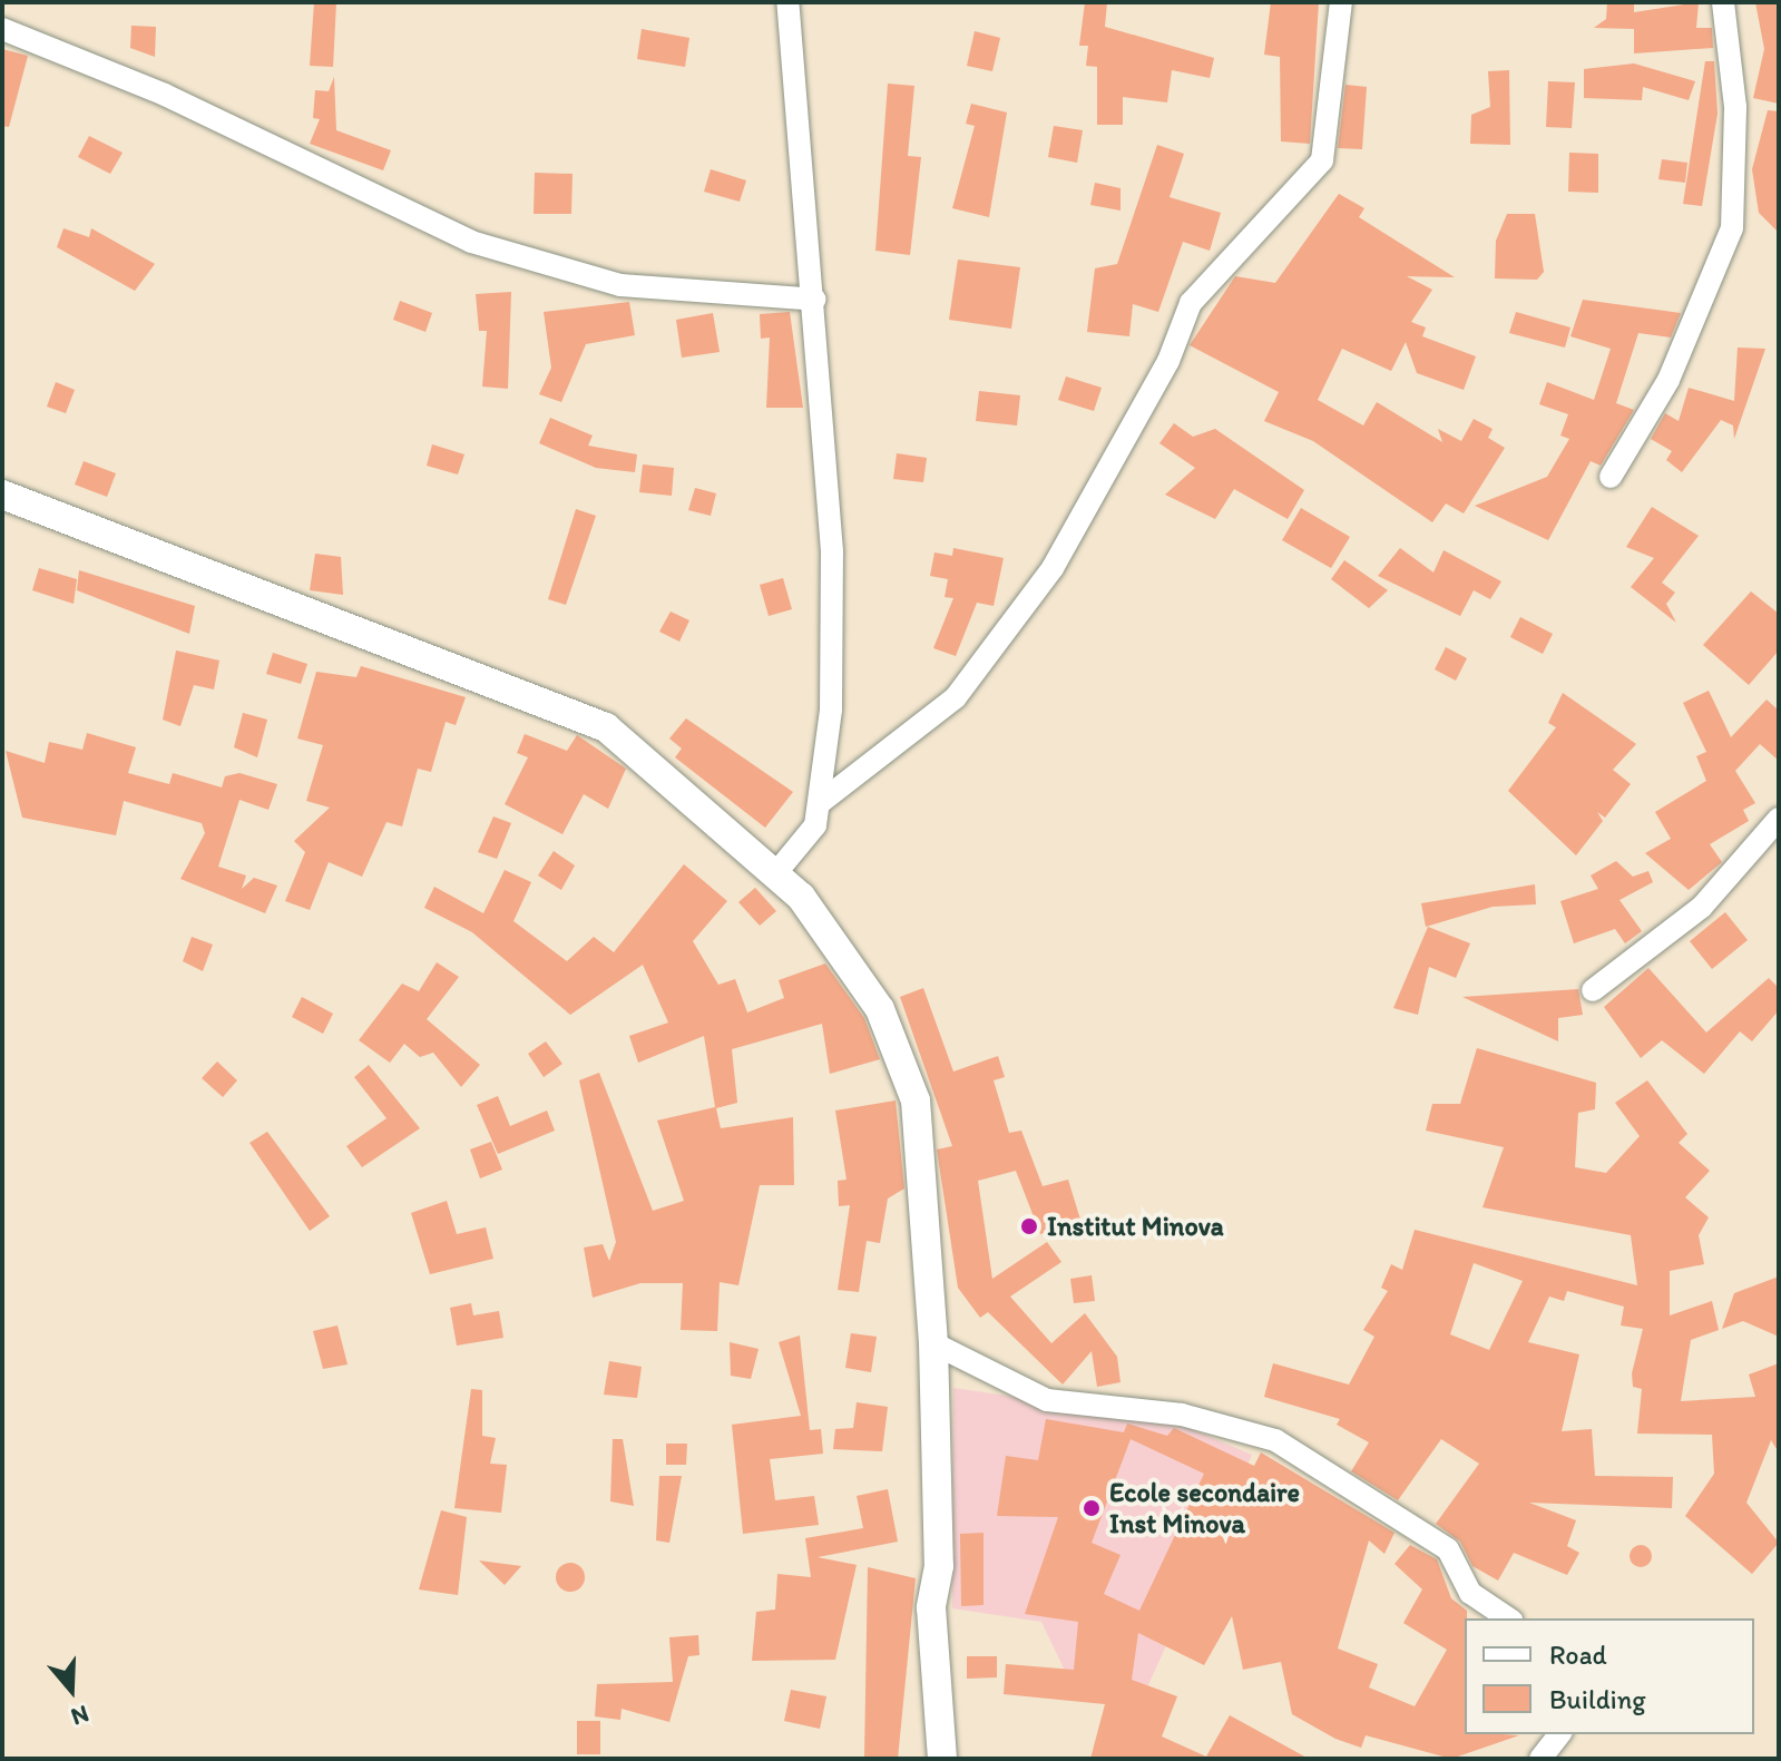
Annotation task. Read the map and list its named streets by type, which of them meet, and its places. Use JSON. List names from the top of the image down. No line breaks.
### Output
{"places":["Institut Minova","Ecole secondaire Inst Minova"],"legend":["Road","Building"],"north":"bottom"}
